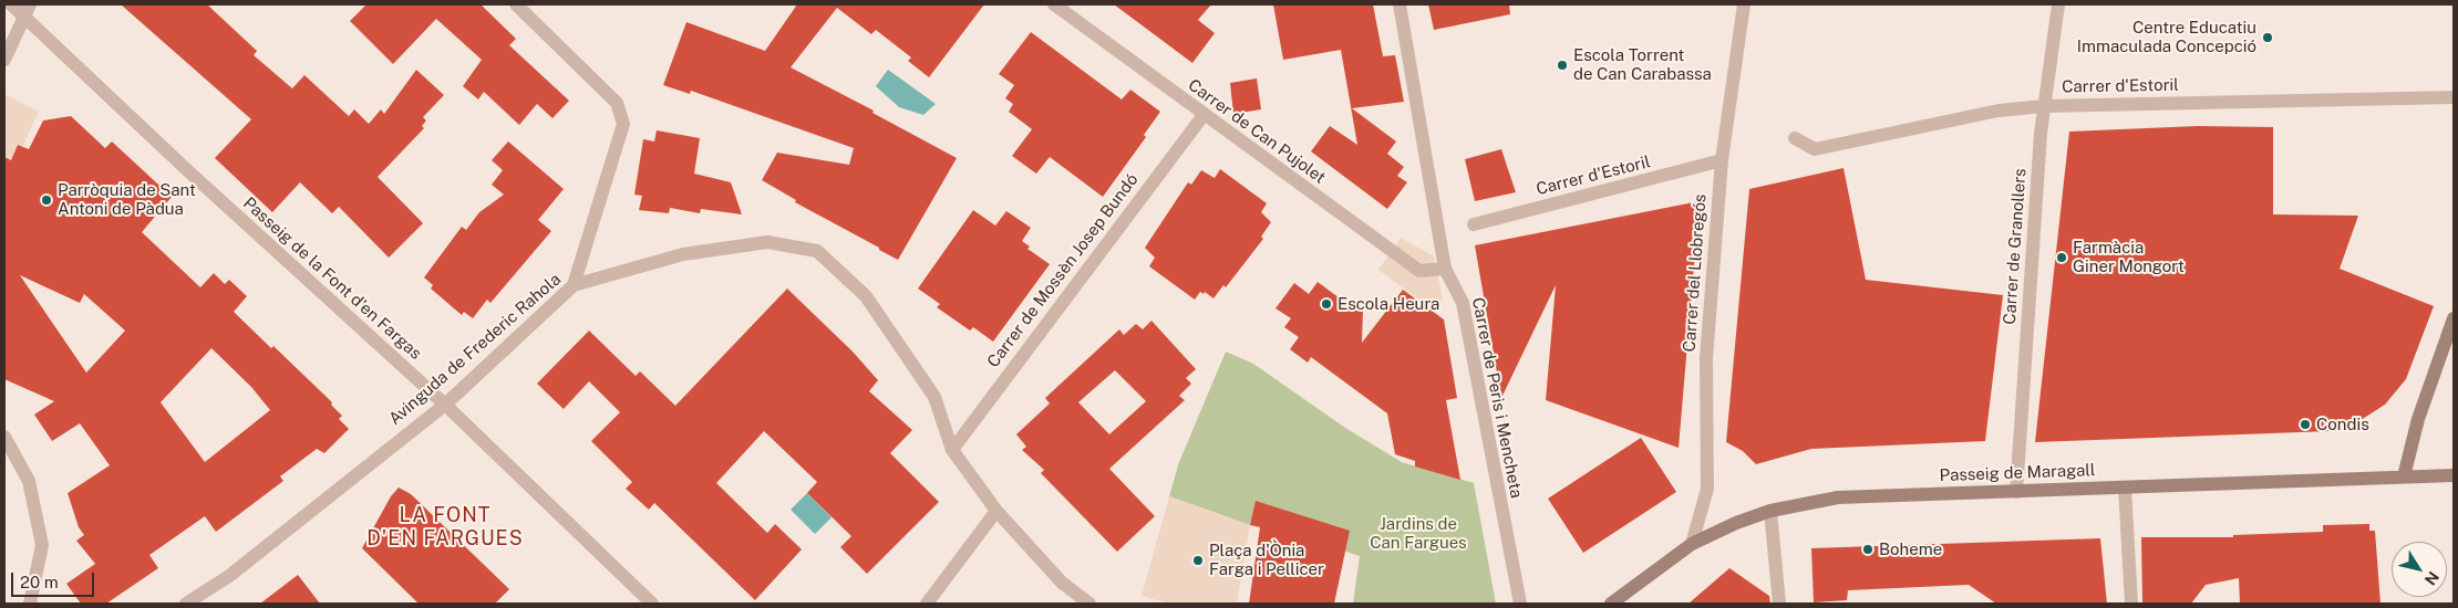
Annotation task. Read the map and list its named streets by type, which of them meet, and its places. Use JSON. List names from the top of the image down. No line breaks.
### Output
{"streets":{"street":["Carrer d'Estoril","Carrer de Can Pujolet","Carrer de Granollers","Carrer de Mossèn Josep Bundó","Carrer del Llobregós","Passeig de la Font d'en Fargas","Avinguda de Frederic Rahola","Carrer de Peris i Mencheta","Passeig de Maragall"]},"crossings":[["Carrer d'Estoril","Carrer de Granollers"],["Carrer d'Estoril","Carrer del Llobregós"],["Carrer de Can Pujolet","Carrer de Mossèn Josep Bundó"],["Carrer de Can Pujolet","Carrer de Peris i Mencheta"],["Carrer de Granollers","Passeig de Maragall"],["Carrer de Mossèn Josep Bundó","Avinguda de Frederic Rahola"],["Carrer del Llobregós","Passeig de Maragall"],["Passeig de la Font d'en Fargas","Avinguda de Frederic Rahola"]],"districts":["LA FONT D'EN FARGUES"],"parks":["Jardins de Can Fargues"],"places":["Centre Educatiu Immaculada Concepció","Escola Torrent de Can Carabassa","Parròquia de Sant Antoni de Pàdua","Farmàcia Giner Mongort","Escola Heura","Condis","Boheme","Plaça d'Ònia Farga i Pellicer"],"scale_bar":"20 m","north":"bottom right"}
